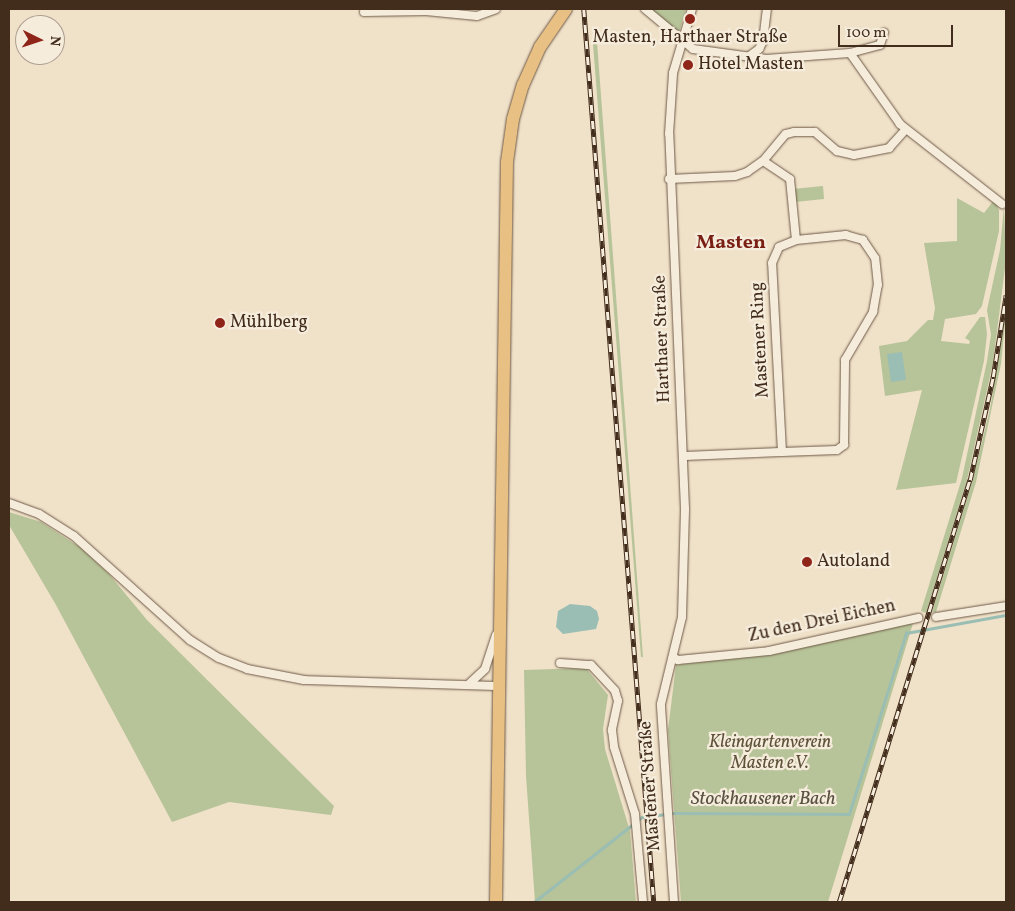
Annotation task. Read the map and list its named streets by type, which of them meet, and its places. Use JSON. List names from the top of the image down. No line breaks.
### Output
{"streets":{"street":["Harthaer Straße","Mastener Ring","Zu den Drei Eichen","Mastener Straße"]},"crossings":[["Harthaer Straße","Mastener Ring"],["Harthaer Straße","Zu den Drei Eichen"],["Harthaer Straße","Mastener Straße"]],"districts":["Masten"],"water":["Stockhausener Bach"],"parks":["Kleingartenverein Masten e.V."],"places":["Masten, Harthaer Straße","Hotel Masten","Mühlberg","Autoland"],"scale_bar":"100 m","north":"right"}
